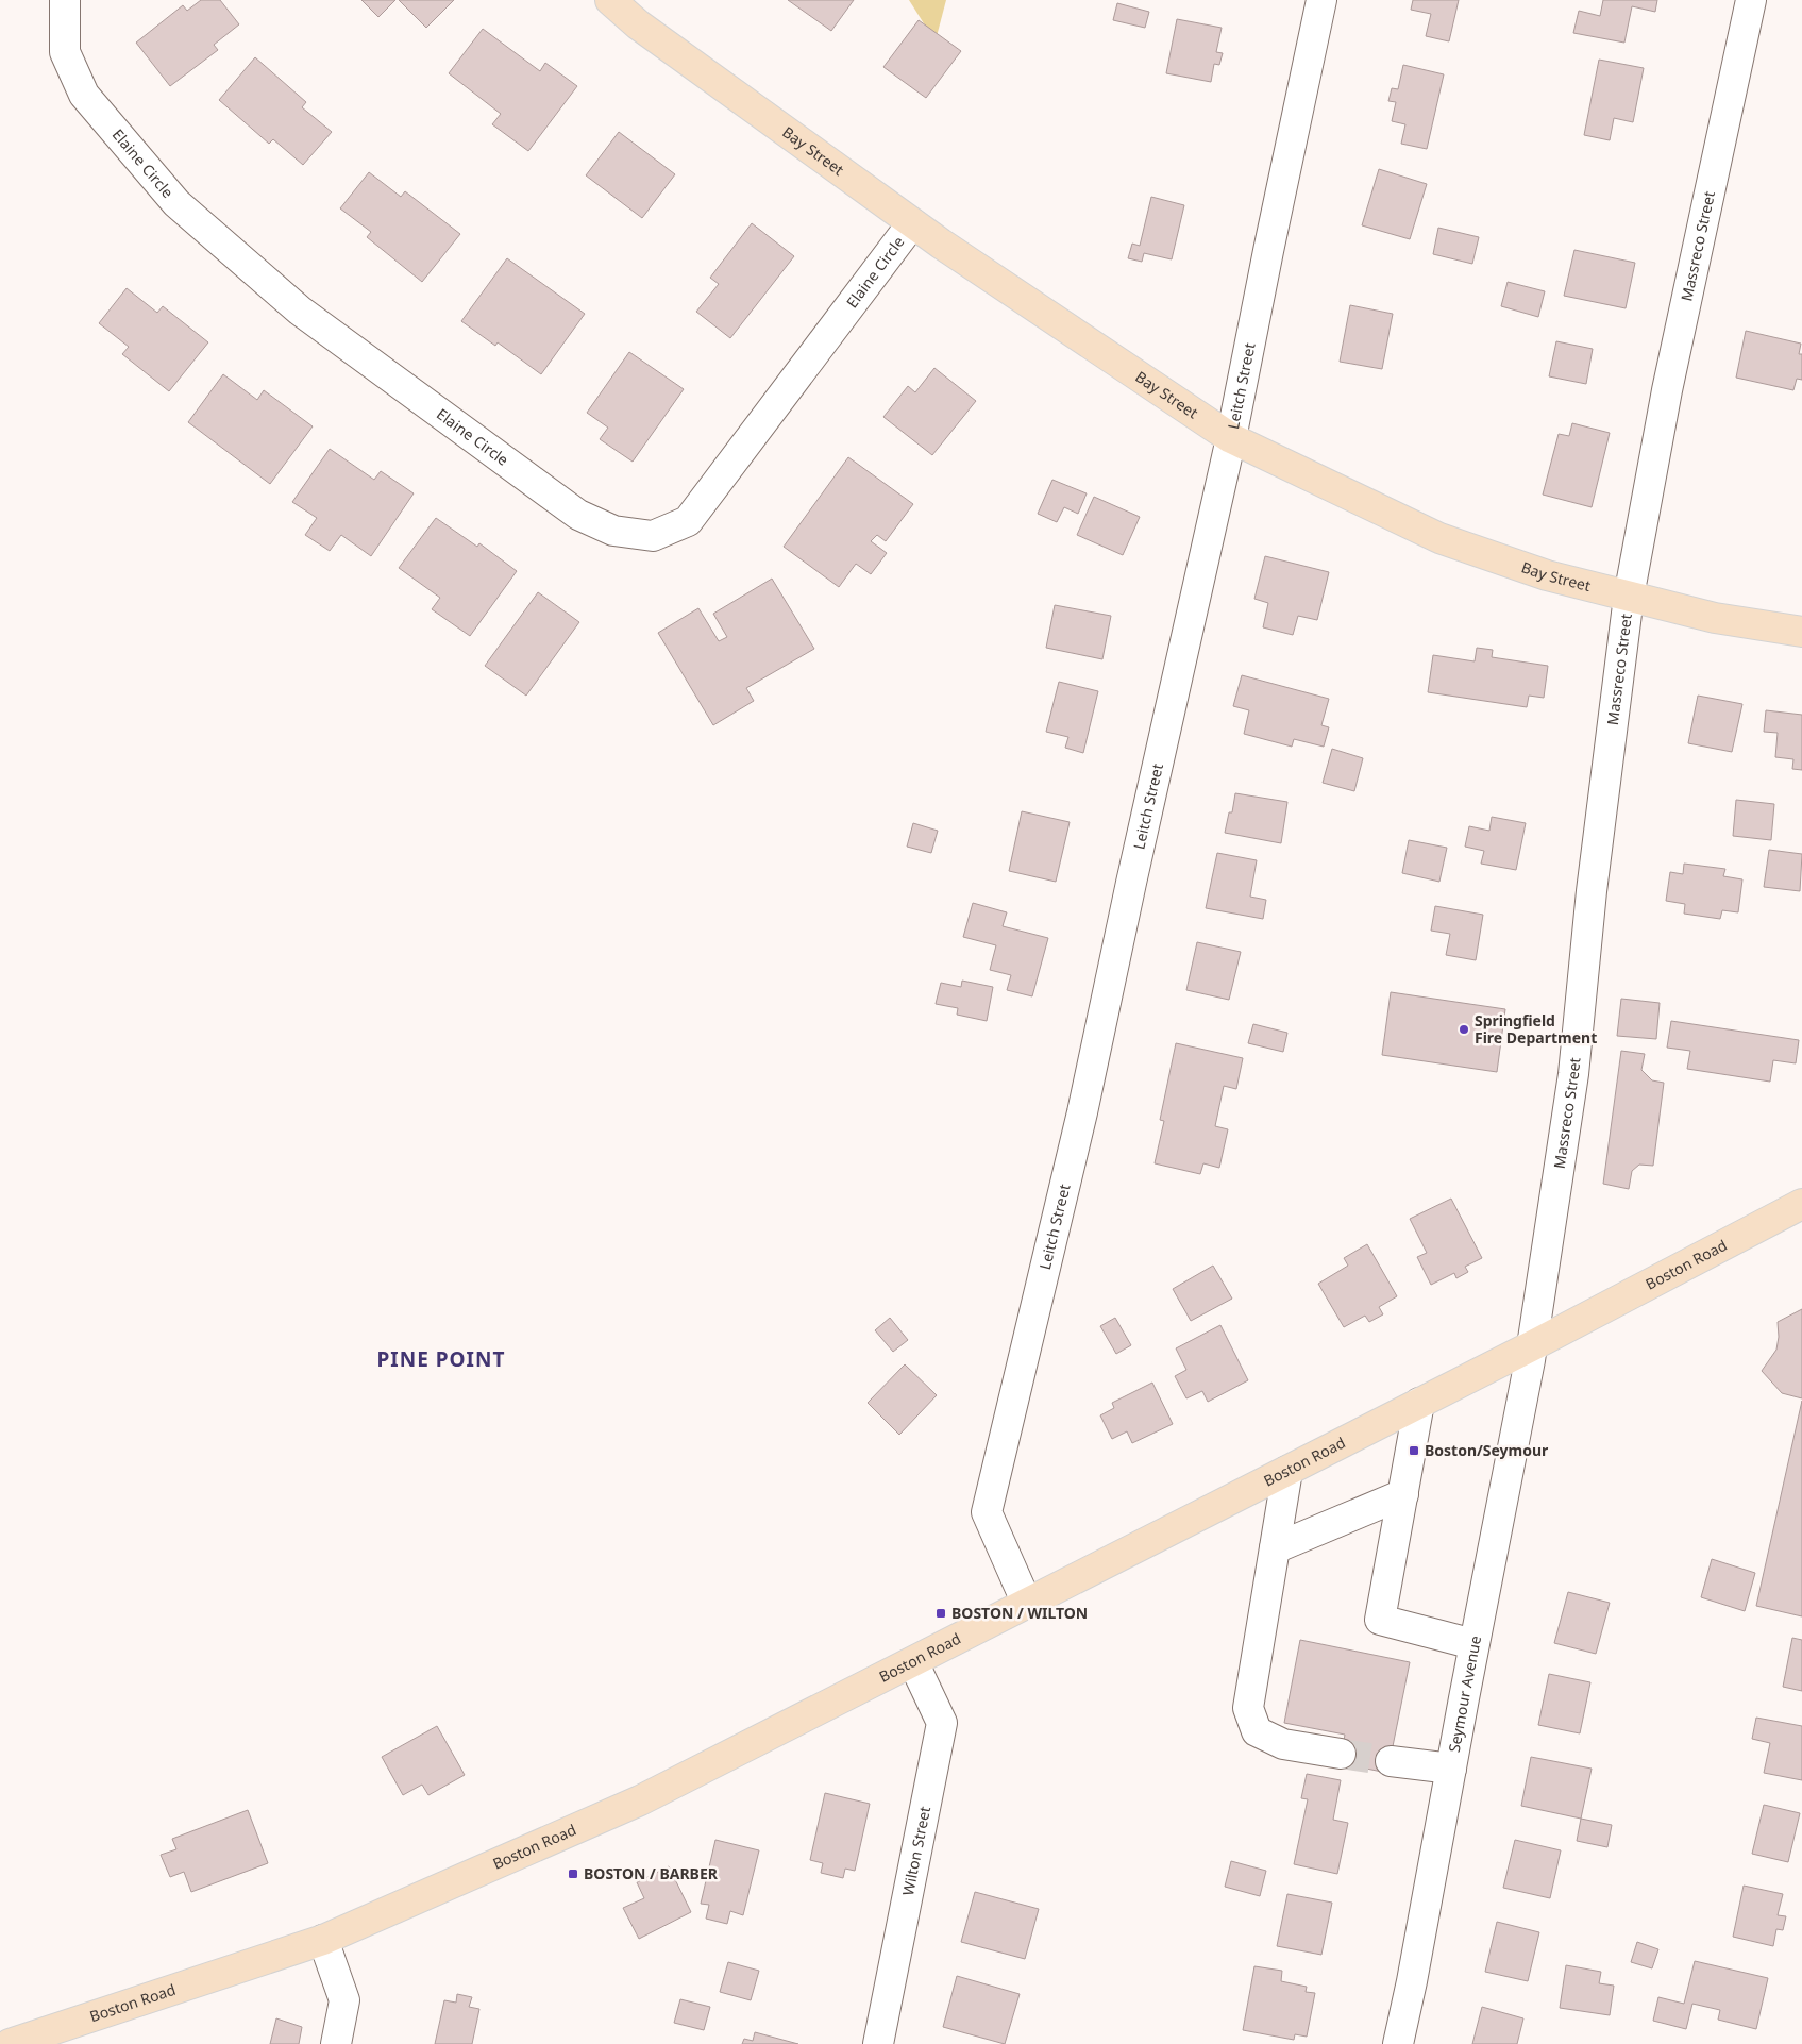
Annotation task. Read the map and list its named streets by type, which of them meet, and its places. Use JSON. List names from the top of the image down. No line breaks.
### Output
{"streets":{"main road":["Bay Street","Boston Road"],"street":["Elaine Circle","Massreco Street","Leitch Street","Seymour Avenue","Wilton Street"]},"crossings":[["Bay Street","Elaine Circle"],["Bay Street","Massreco Street"],["Bay Street","Leitch Street"],["Massreco Street","Boston Road"],["Massreco Street","Seymour Avenue"],["Leitch Street","Boston Road"],["Boston Road","Seymour Avenue"],["Boston Road","Wilton Street"]],"districts":["PINE POINT"],"places":{"other":["Springfield Fire Department"],"transit":["Boston/Seymour","BOSTON / WILTON","BOSTON / BARBER"]}}
